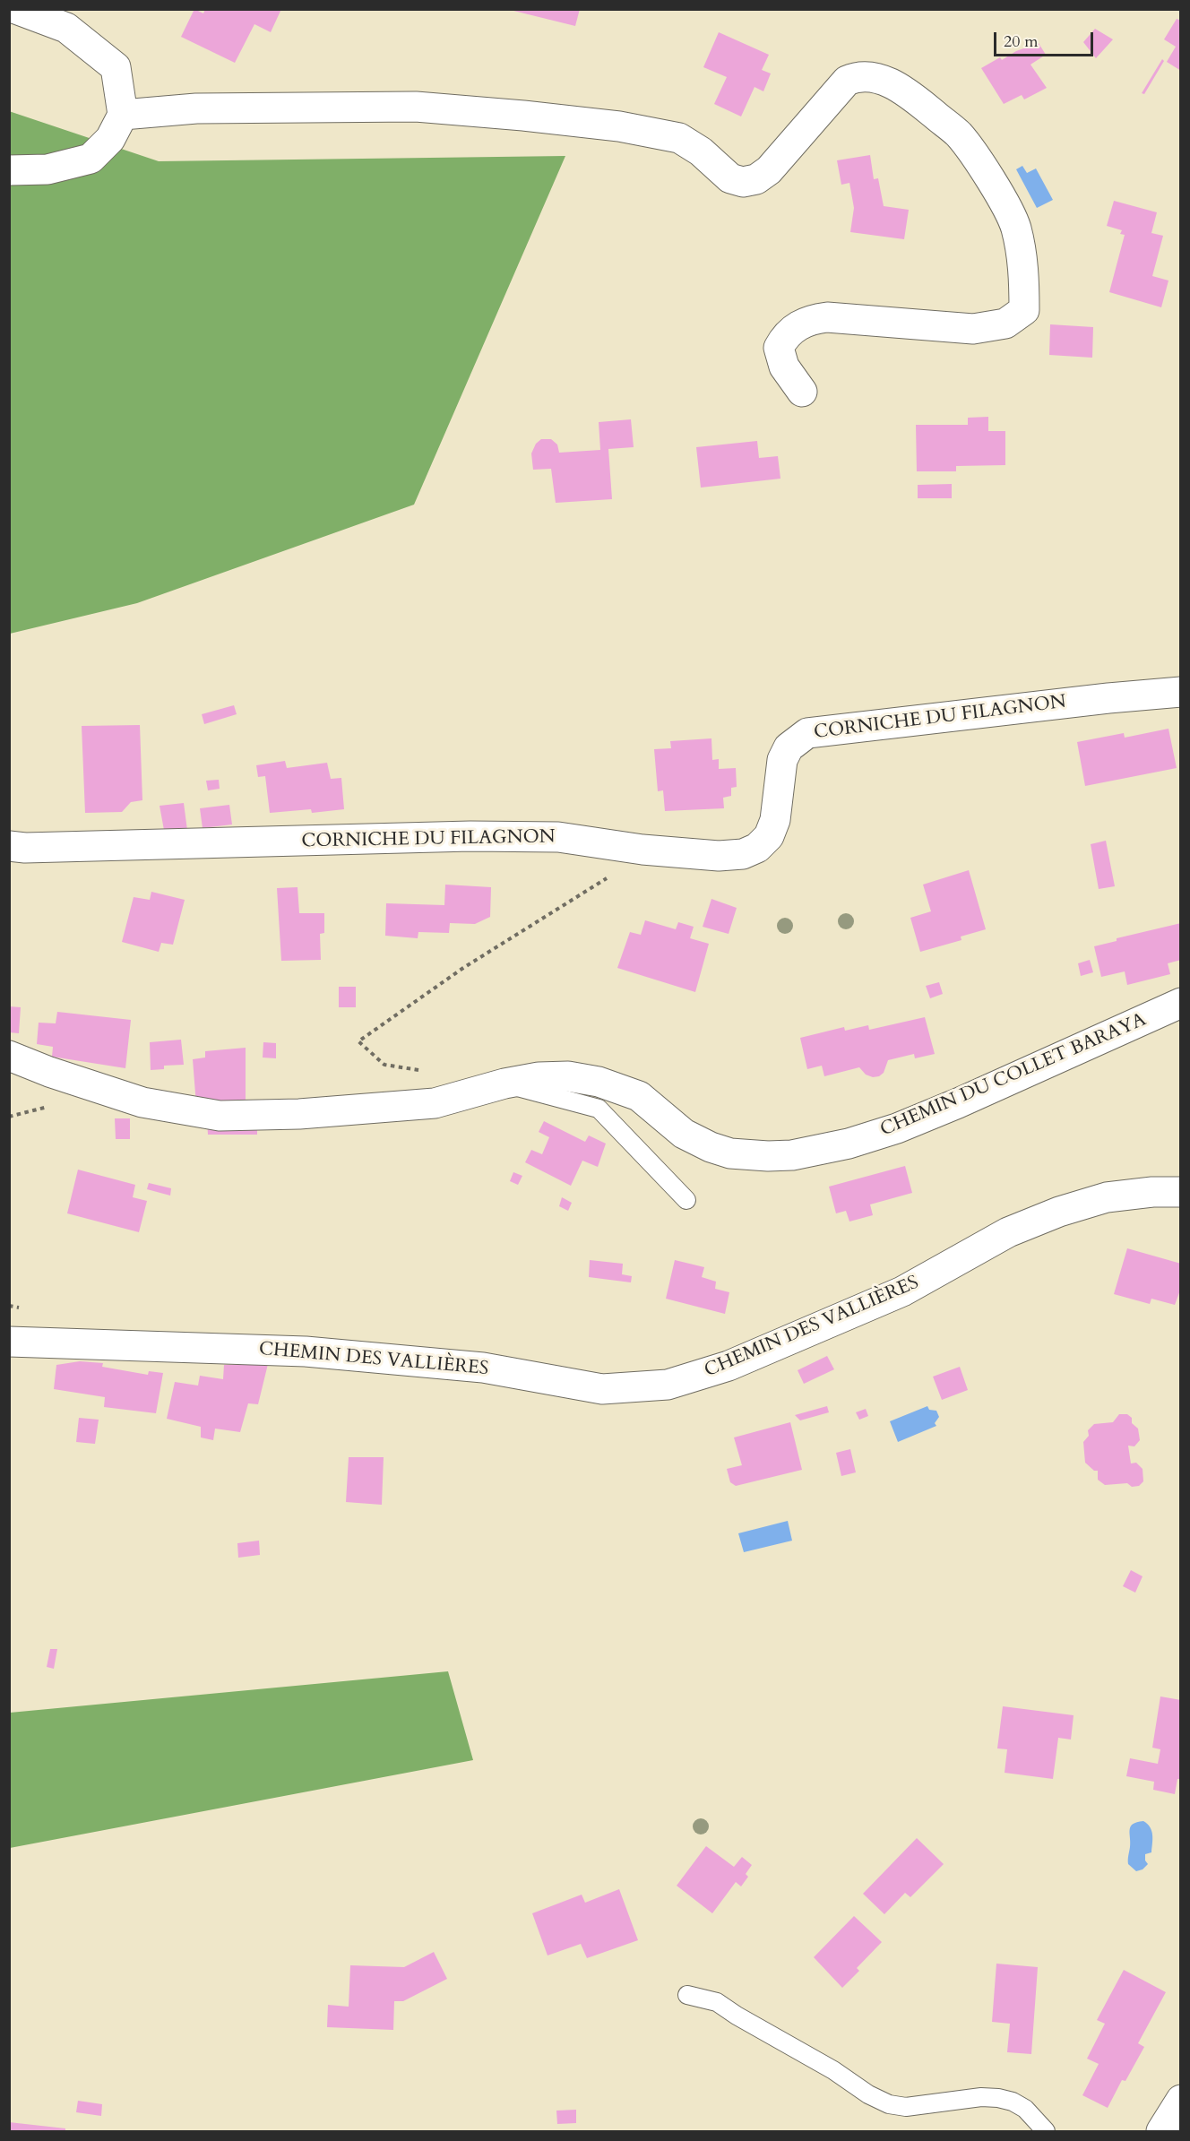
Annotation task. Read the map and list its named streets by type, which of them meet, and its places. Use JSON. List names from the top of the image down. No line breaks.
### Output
{"streets":{"street":["CORNICHE DU FILAGNON","CHEMIN DU COLLET BARAYA","CHEMIN DES VALLIÈRES"]},"scale_bar":"20 m"}
